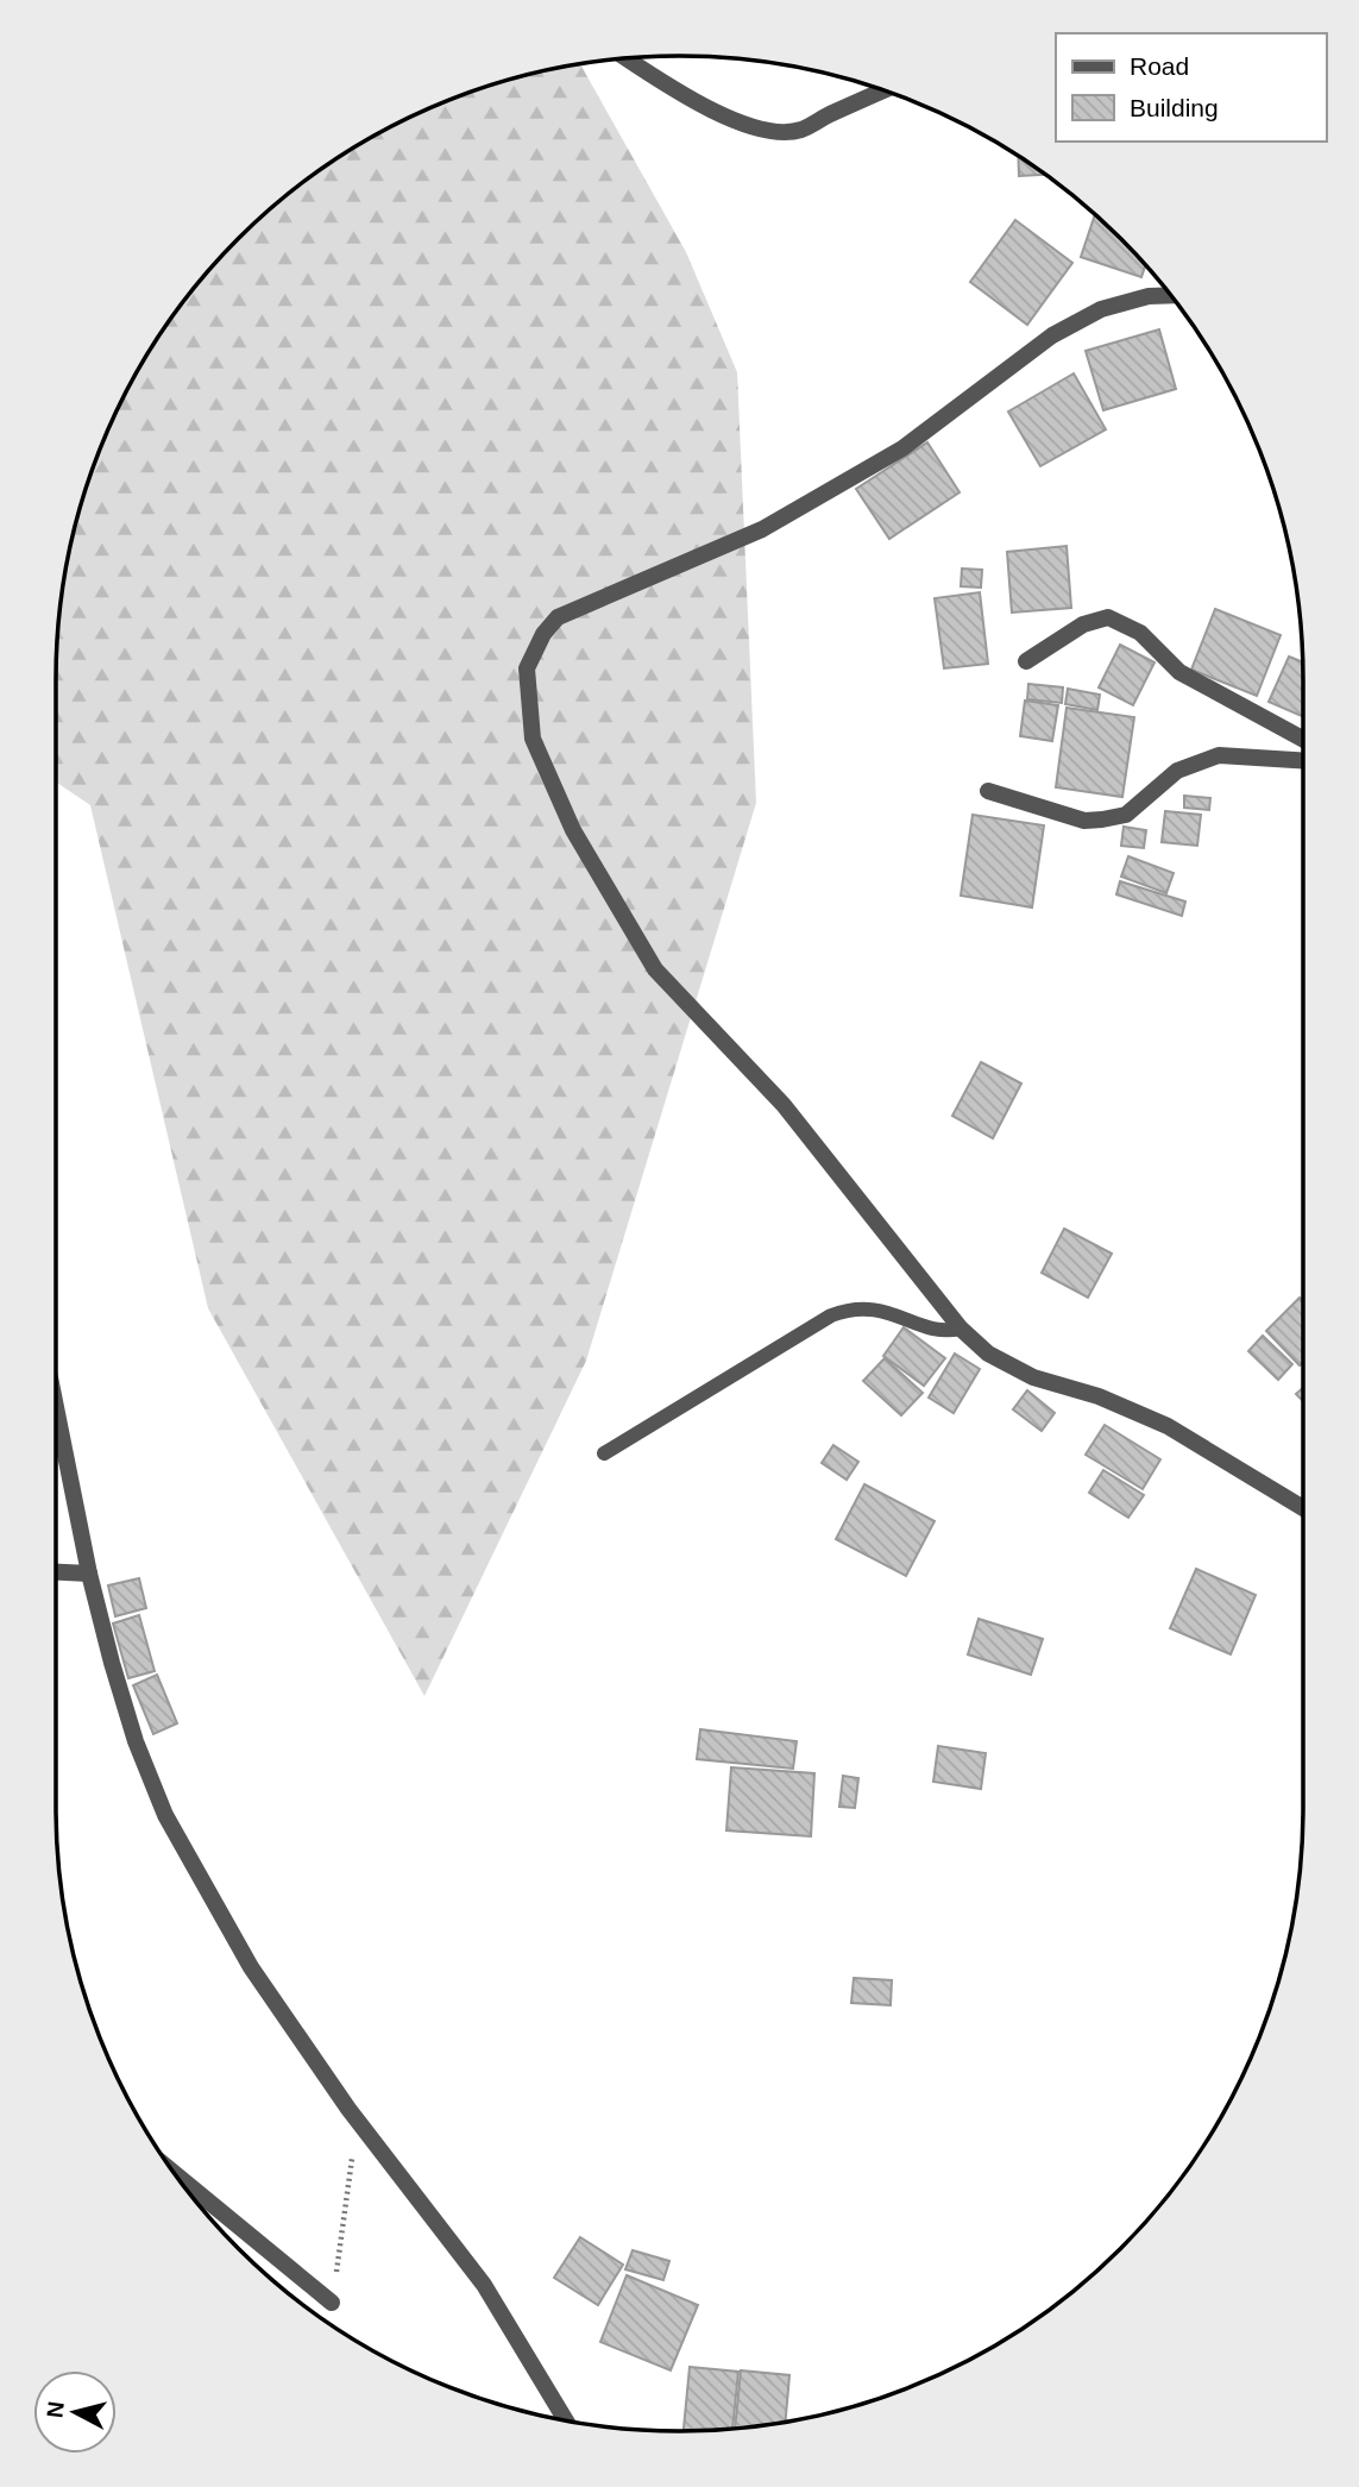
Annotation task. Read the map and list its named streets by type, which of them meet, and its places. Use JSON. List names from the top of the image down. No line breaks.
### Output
{"legend":["Road","Building"],"north":"left"}
